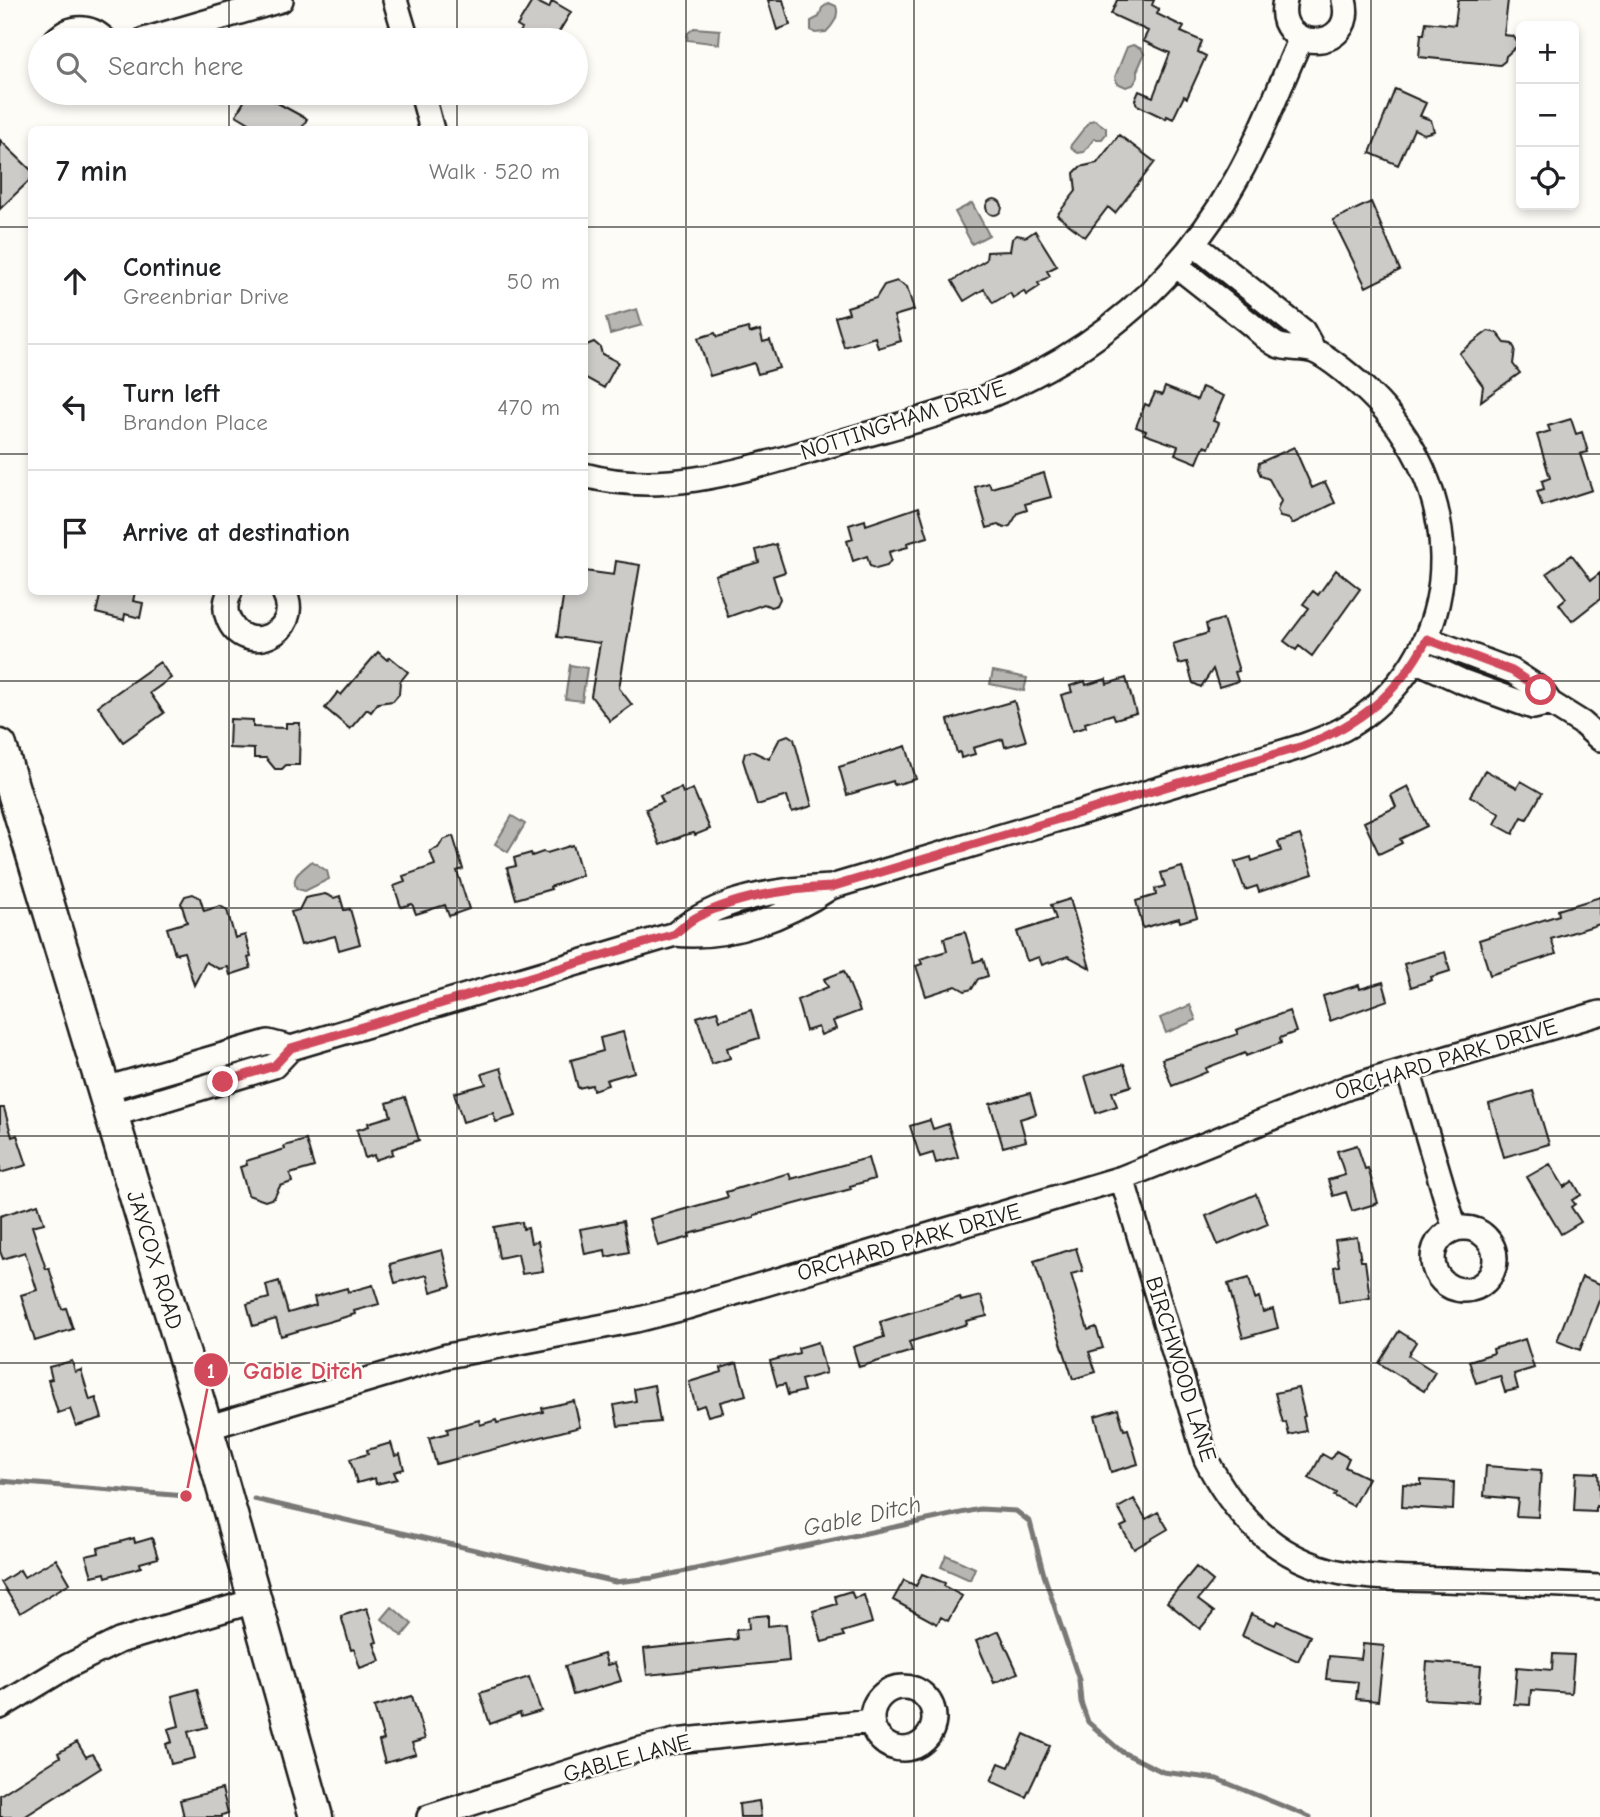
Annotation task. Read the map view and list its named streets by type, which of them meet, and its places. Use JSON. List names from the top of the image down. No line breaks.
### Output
{"streets":{"street":["NOTTINGHAM DRIVE","ORCHARD PARK DRIVE","JAYCOX ROAD","BIRCHWOOD LANE","GABLE LANE"]},"crossings":[["ORCHARD PARK DRIVE","JAYCOX ROAD"],["ORCHARD PARK DRIVE","BIRCHWOOD LANE"]],"water":["Gable Ditch"],"places":["Gable Ditch"],"page":{"map_buttons":["+","−"],"search":"Search here","heading":["7 min","Walk · 520 m"],"list":[["Continue","Greenbriar Drive","50 m"],["Turn left","Brandon Place","470 m"],"Arrive at destination"]}}
